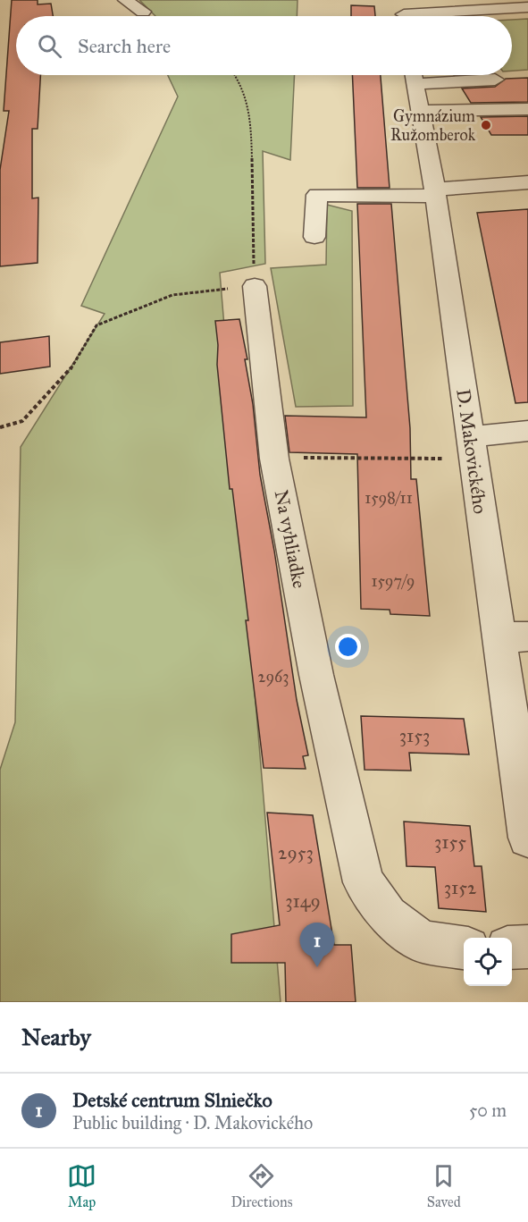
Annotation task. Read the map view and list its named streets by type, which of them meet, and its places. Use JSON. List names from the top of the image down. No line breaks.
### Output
{"streets":{"street":["D. Makovického","Na vyhliadke"]},"places":["Gymnázium Ružomberok"],"house_numbers":["1598/11","1597/9","2963","3153","3155","2953","3152","3149"],"page":{"search":"Search here","pins":"1","heading":"Nearby","list":[{"mark":"1","name":"Detské centrum Slniečko","note":"Public building · D. Makovického","value":"50 m"}],"nav":["Map","Directions","Saved"]}}
